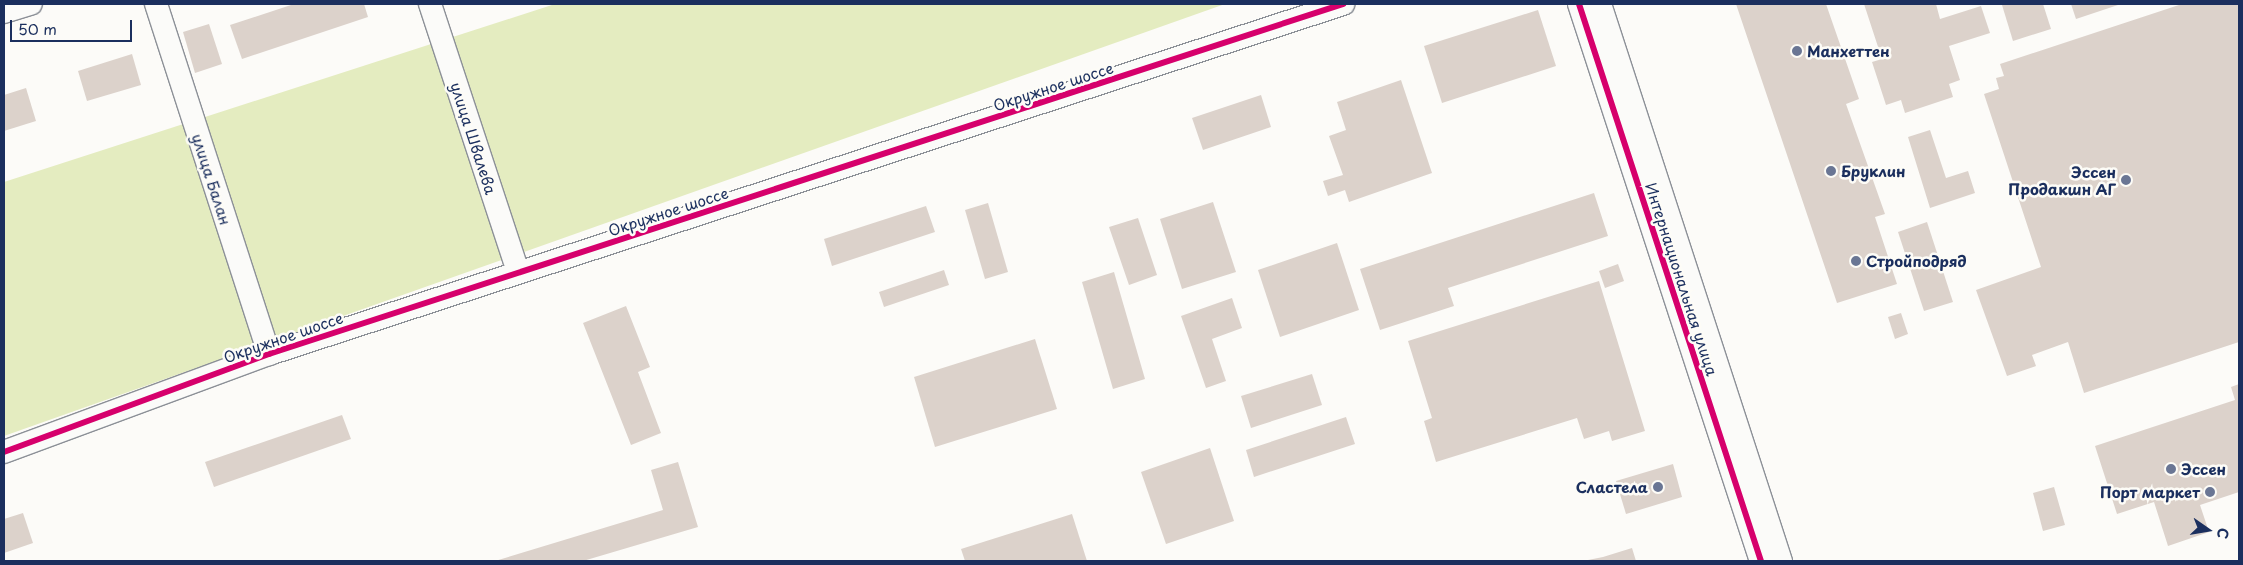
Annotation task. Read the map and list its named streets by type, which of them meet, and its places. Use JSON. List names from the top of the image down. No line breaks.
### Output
{"streets":{"street":["Окружное шоссе","улица Швалева","улица Балан","Интернациональная улица"]},"crossings":[["Окружное шоссе","улица Швалева"],["Окружное шоссе","улица Балан"]],"places":["Манхеттен","Бруклин","Эссен Продакшн АГ","Стройподряд","Эссен","Сластела","Порт маркет"],"scale_bar":"50 m","north":"right"}
